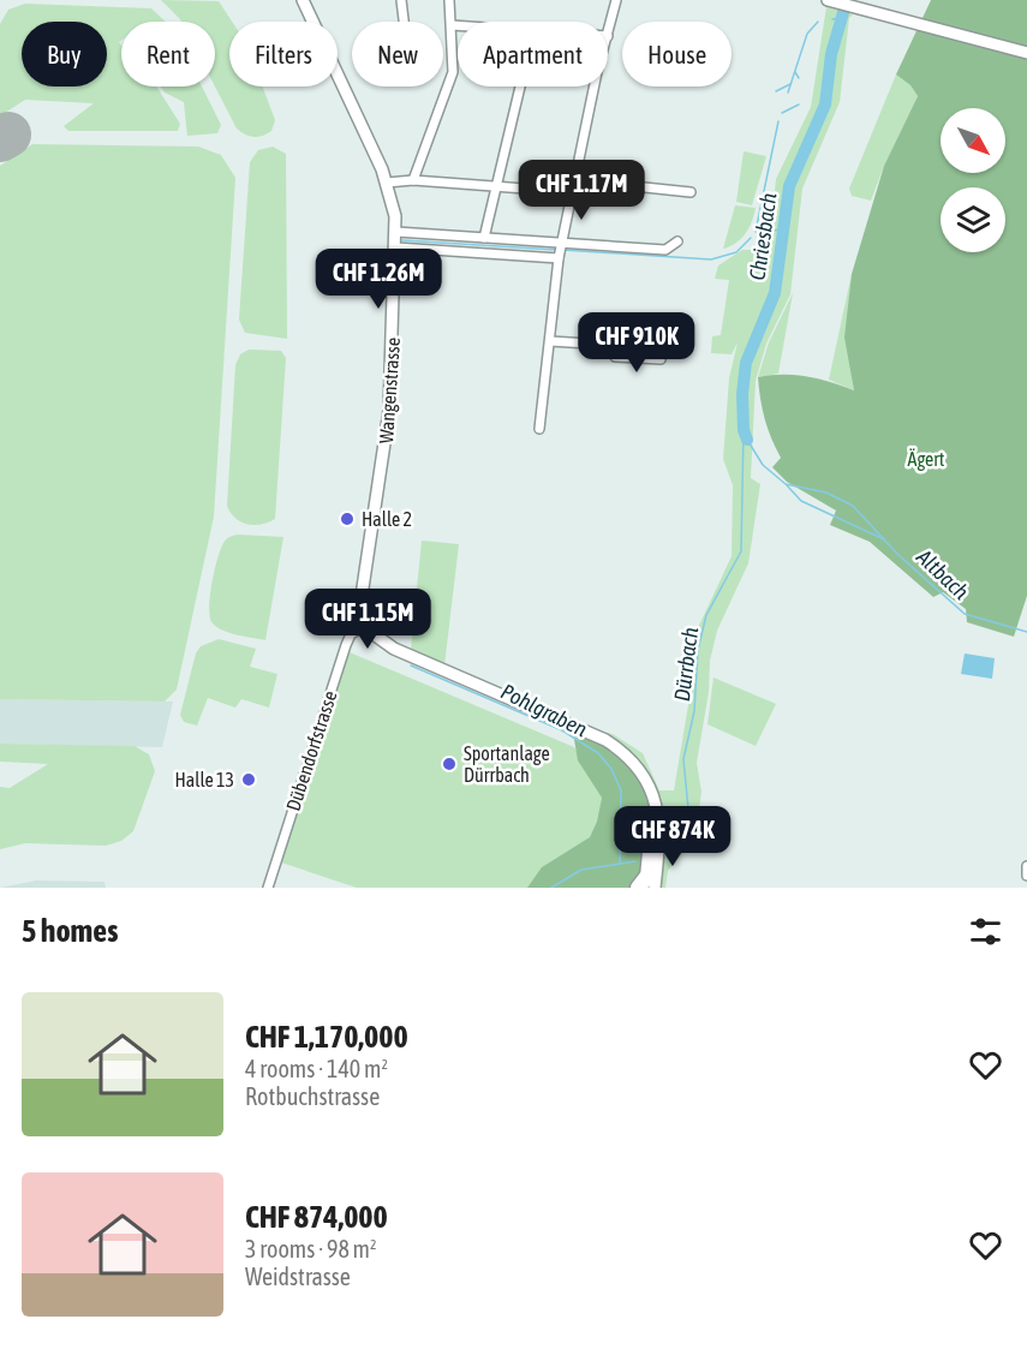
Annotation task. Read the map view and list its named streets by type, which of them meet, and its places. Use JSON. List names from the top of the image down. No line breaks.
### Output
{"streets":{"main road":["Wangenstrasse"],"street":["Dübendorfstrasse"]},"crossings":[["Wangenstrasse","Dübendorfstrasse"]],"water":["Chriesbach","Altbach","Dürrbach","Pohlgraben"],"parks":["Ägert"],"places":["Halle 2","Sportanlage Dürrbach","Halle 13"],"north":"bottom right","page":{"chip":["Buy","Rent","Filters","New","Apartment","House"],"price":["CHF 1.17M","CHF 1.26M","CHF 910K","CHF 1.15M","CHF 874K"],"heading":"5 homes","list":[{"name":"CHF 1,170,000","note":"4 rooms · 140 m² · Rotbuchstrasse"},{"name":"CHF 874,000","note":"3 rooms · 98 m² · Weidstrasse"}]}}
